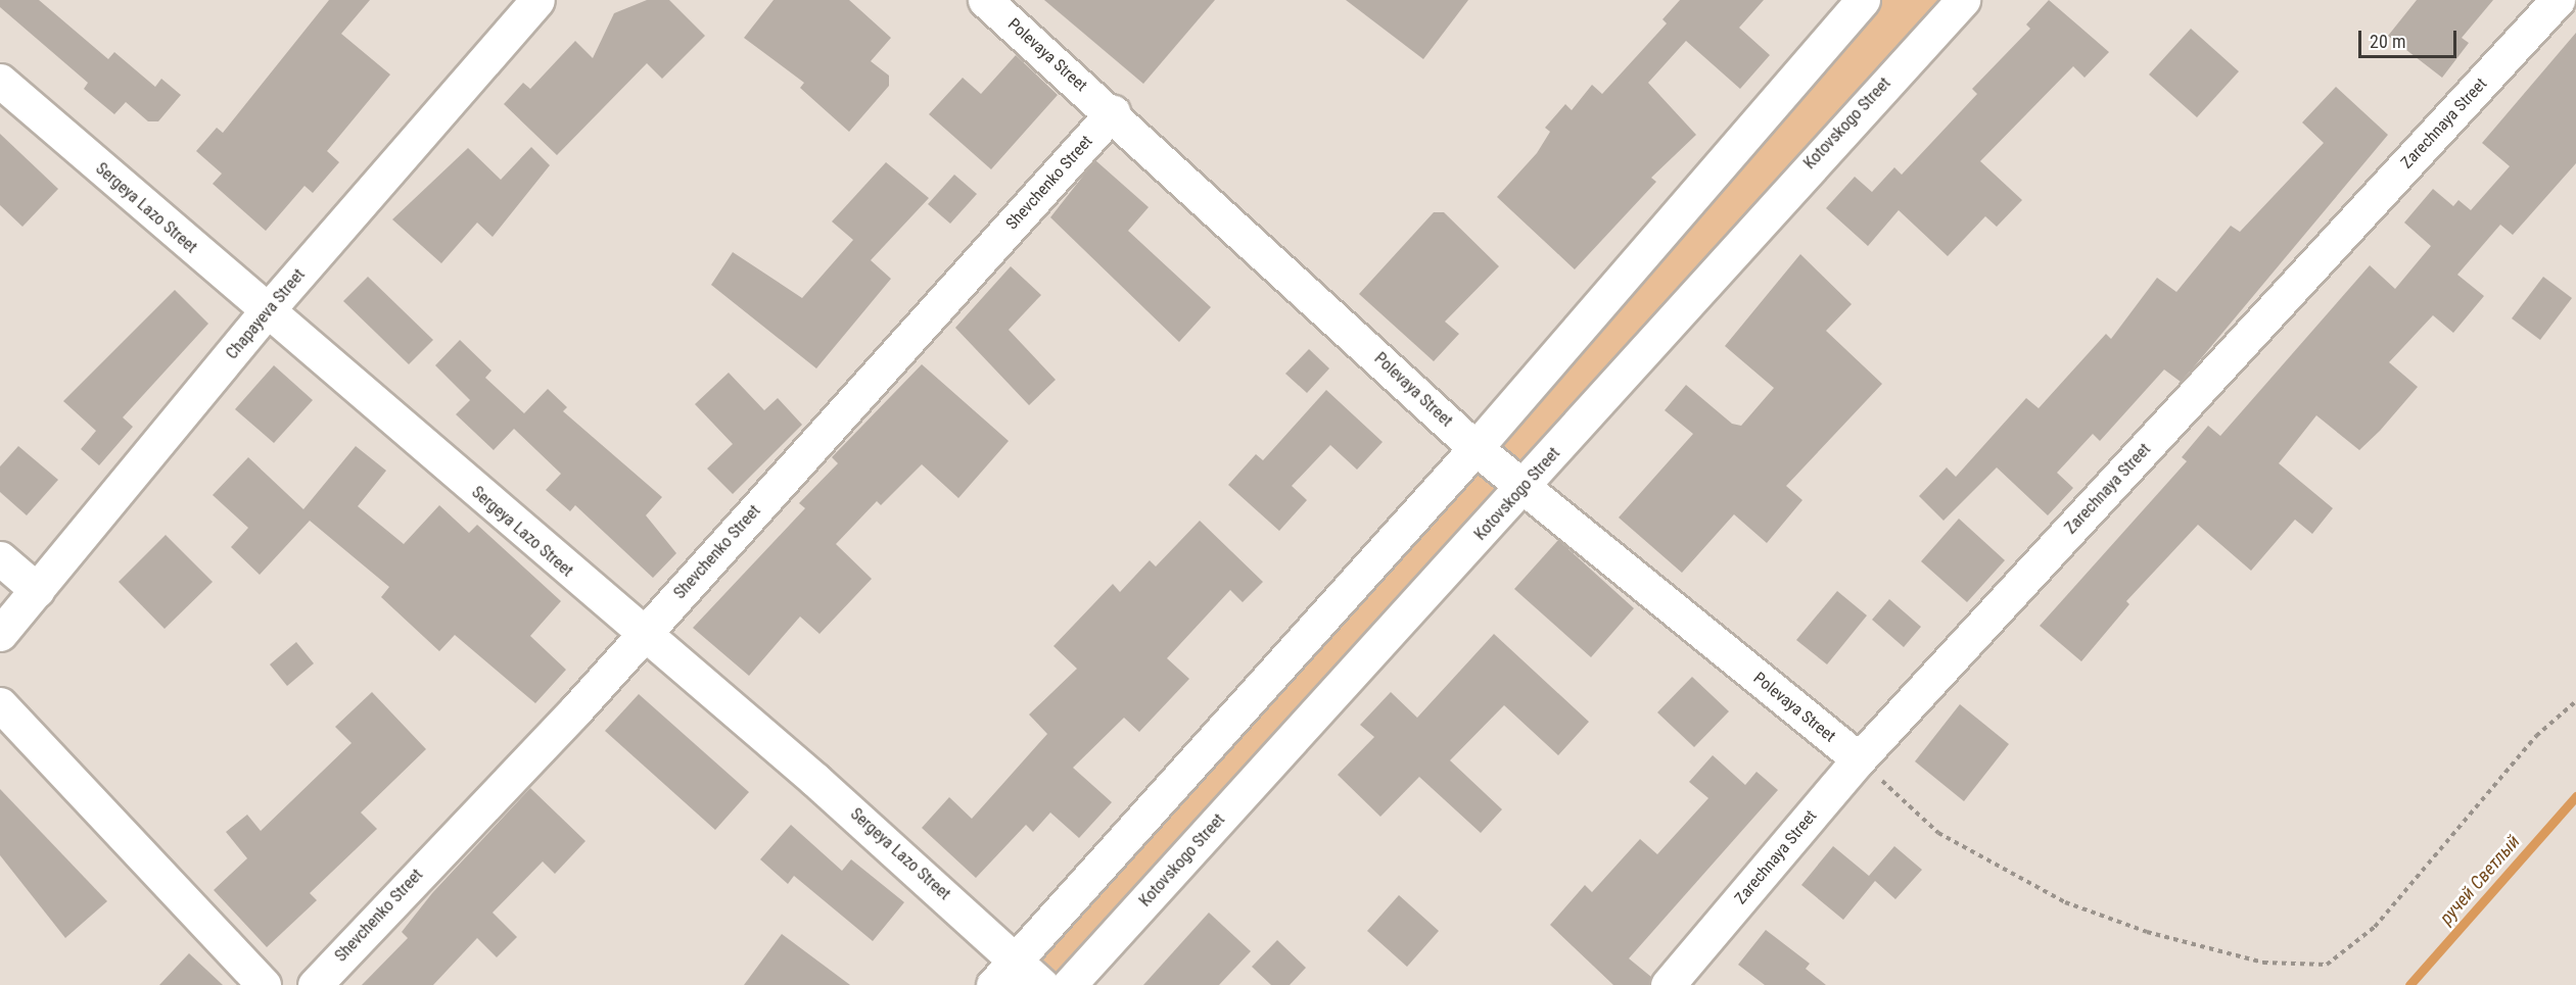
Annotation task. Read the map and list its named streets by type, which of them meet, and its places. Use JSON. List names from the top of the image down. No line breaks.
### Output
{"streets":{"street":["Polevaya Street","Kotovskogo Street","Zarechnaya Street","Shevchenko Street","Sergeya Lazo Street","Chapayeva Street"]},"crossings":[["Polevaya Street","Kotovskogo Street"],["Polevaya Street","Zarechnaya Street"],["Polevaya Street","Shevchenko Street"],["Shevchenko Street","Sergeya Lazo Street"],["Sergeya Lazo Street","Chapayeva Street"]],"water":["ручей Светлый"],"scale_bar":"20 m"}
